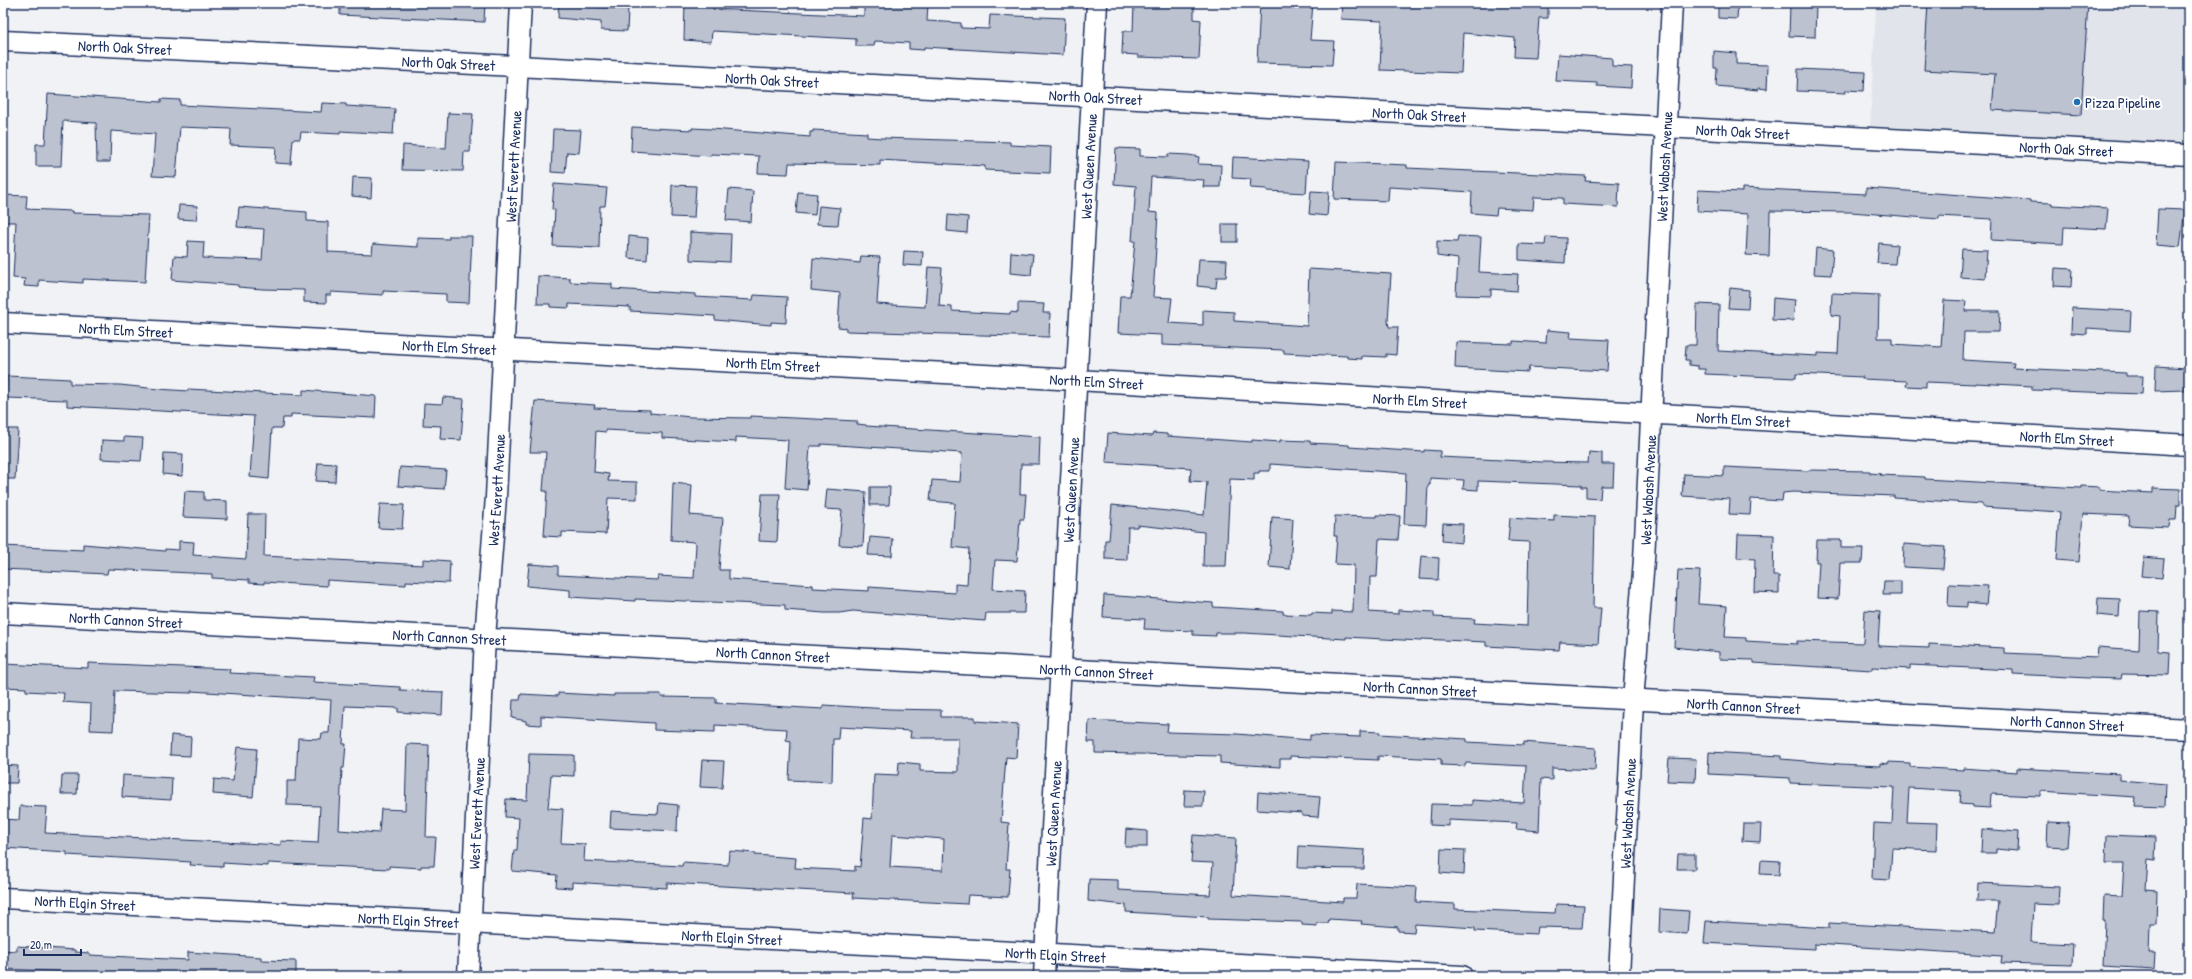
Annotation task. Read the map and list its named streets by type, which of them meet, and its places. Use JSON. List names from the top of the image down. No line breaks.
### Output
{"streets":{"street":["North Oak Street","West Everett Avenue","West Queen Avenue","West Wabash Avenue","North Elm Street","North Cannon Street","North Elgin Street"]},"crossings":[["North Oak Street","West Everett Avenue"],["North Oak Street","West Queen Avenue"],["North Oak Street","West Wabash Avenue"],["West Everett Avenue","North Elm Street"],["West Everett Avenue","North Cannon Street"],["West Everett Avenue","North Elgin Street"],["West Queen Avenue","North Elm Street"],["West Queen Avenue","North Cannon Street"],["West Queen Avenue","North Elgin Street"],["West Wabash Avenue","North Elm Street"],["West Wabash Avenue","North Cannon Street"]],"places":["Pizza Pipeline"],"scale_bar":"20 m"}
